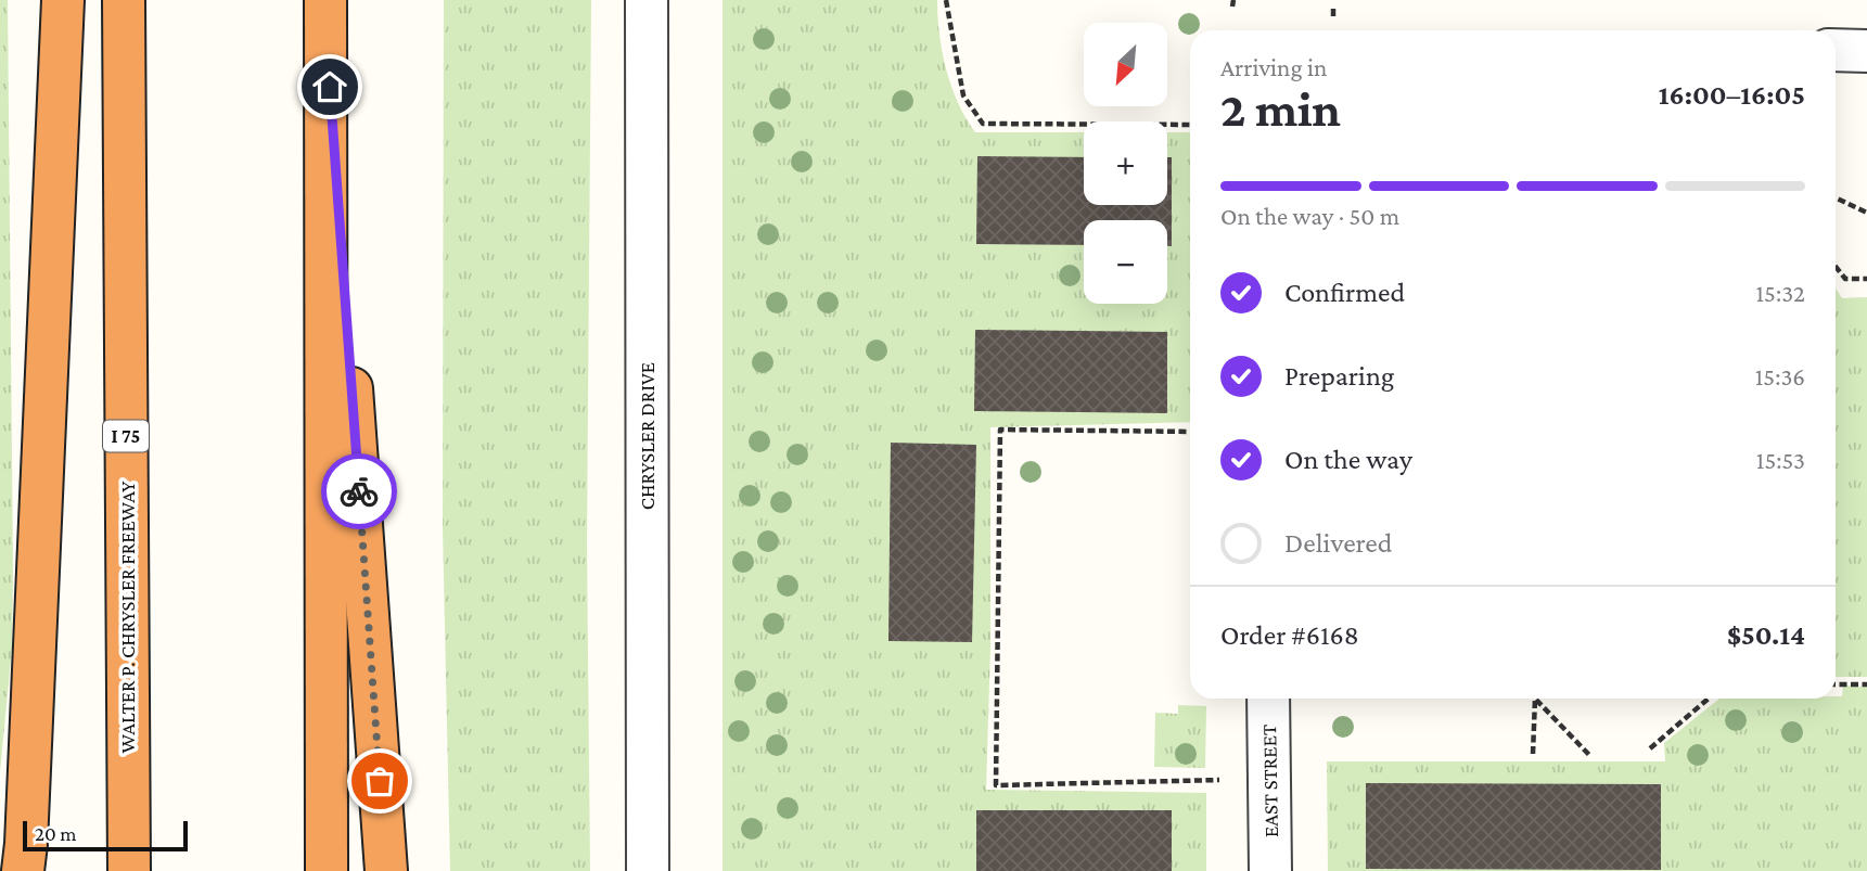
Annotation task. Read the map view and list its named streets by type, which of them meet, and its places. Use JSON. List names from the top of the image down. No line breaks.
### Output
{"streets":{"highway":["I 75","WALTER P. CHRYSLER FREEWAY"],"street":["CHRYSLER DRIVE","EAST STREET"]},"scale_bar":"20 m","north":"bottom left","page":{"map_buttons":["+","−"],"heading":["2 min","Arriving in","16:00–16:05"],"panel":["Order #6168","$50.14"],"bar":"On the way · 50 m","list":[["Confirmed","15:32"],["Preparing","15:36"],["On the way","15:53"],"Delivered"],"scale":"20 m"}}
